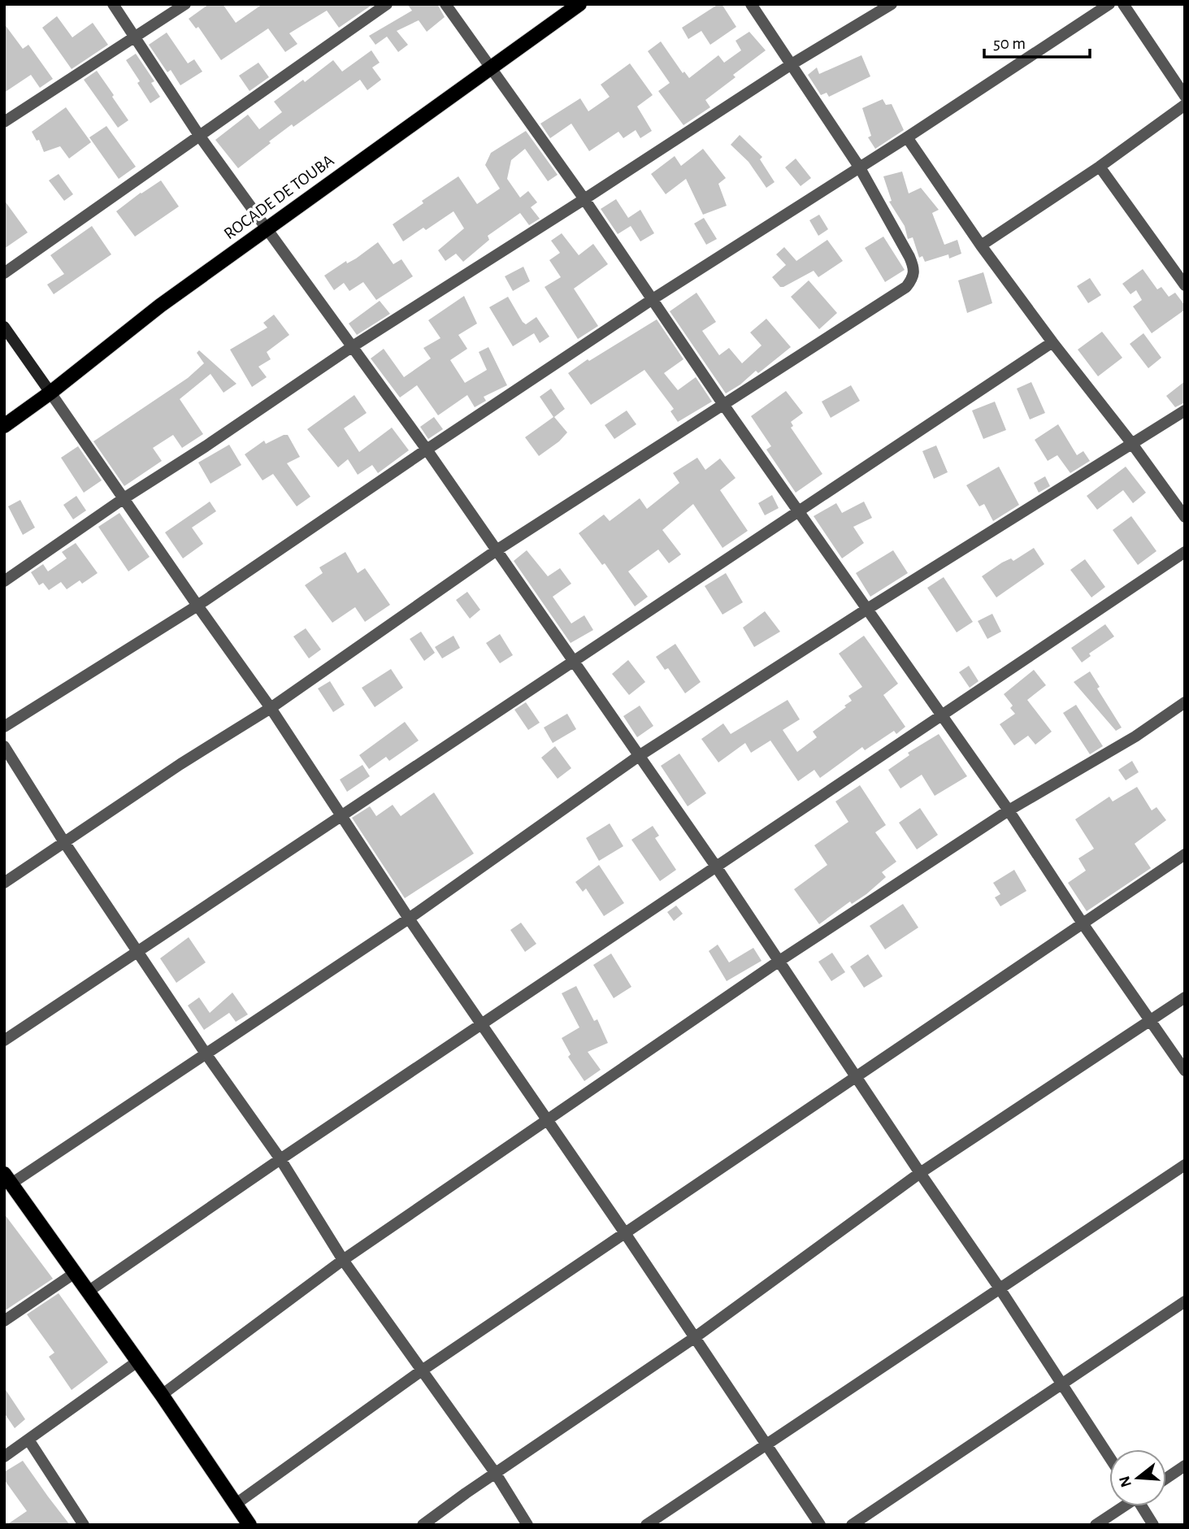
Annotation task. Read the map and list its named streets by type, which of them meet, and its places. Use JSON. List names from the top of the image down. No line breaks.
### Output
{"streets":{"main road":["ROCADE DE TOUBA"]},"scale_bar":"50 m","north":"left"}
